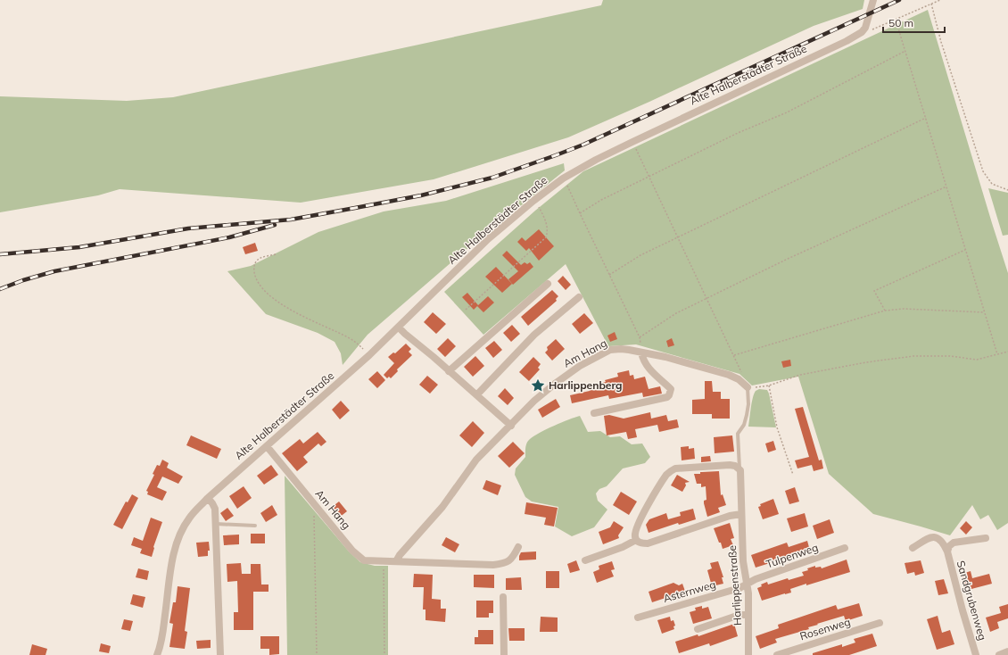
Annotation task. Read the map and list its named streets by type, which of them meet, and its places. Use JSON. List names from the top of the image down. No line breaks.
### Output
{"streets":{"street":["Alte Halberstädter Straße","Am Hang","Tulpenweg","Harlippenstraße","Asternweg","Sandgrubenweg","Rosenweg"]},"crossings":[["Alte Halberstädter Straße","Am Hang"],["Tulpenweg","Harlippenstraße"],["Tulpenweg","Asternweg"],["Harlippenstraße","Asternweg"]],"places":{"place":["Harlippenberg"]},"scale_bar":"50 m"}
